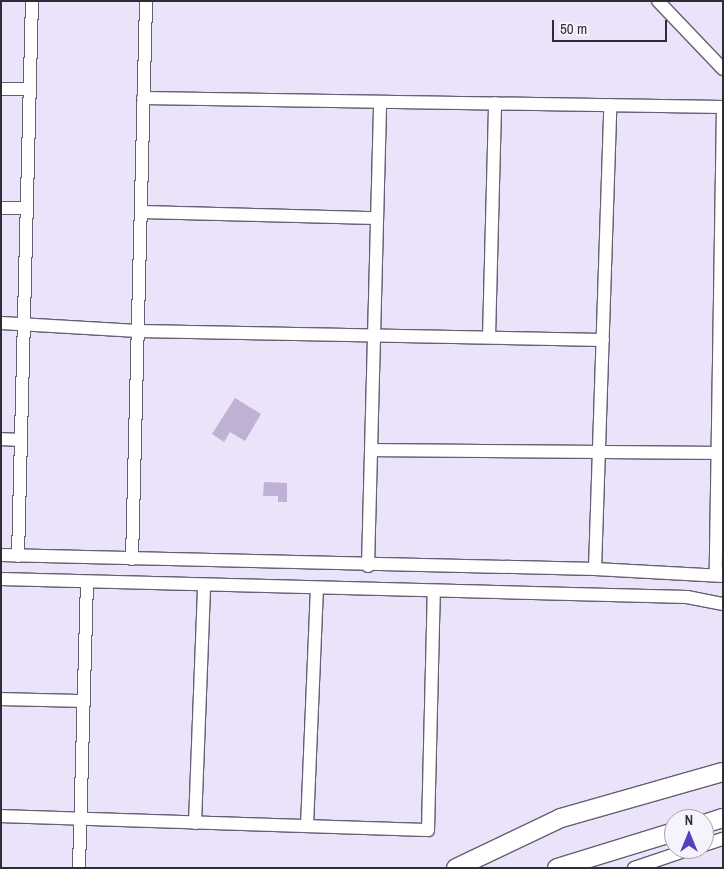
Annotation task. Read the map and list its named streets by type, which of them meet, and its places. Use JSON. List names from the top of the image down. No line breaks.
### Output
{"scale_bar":"50 m","north":"top"}
